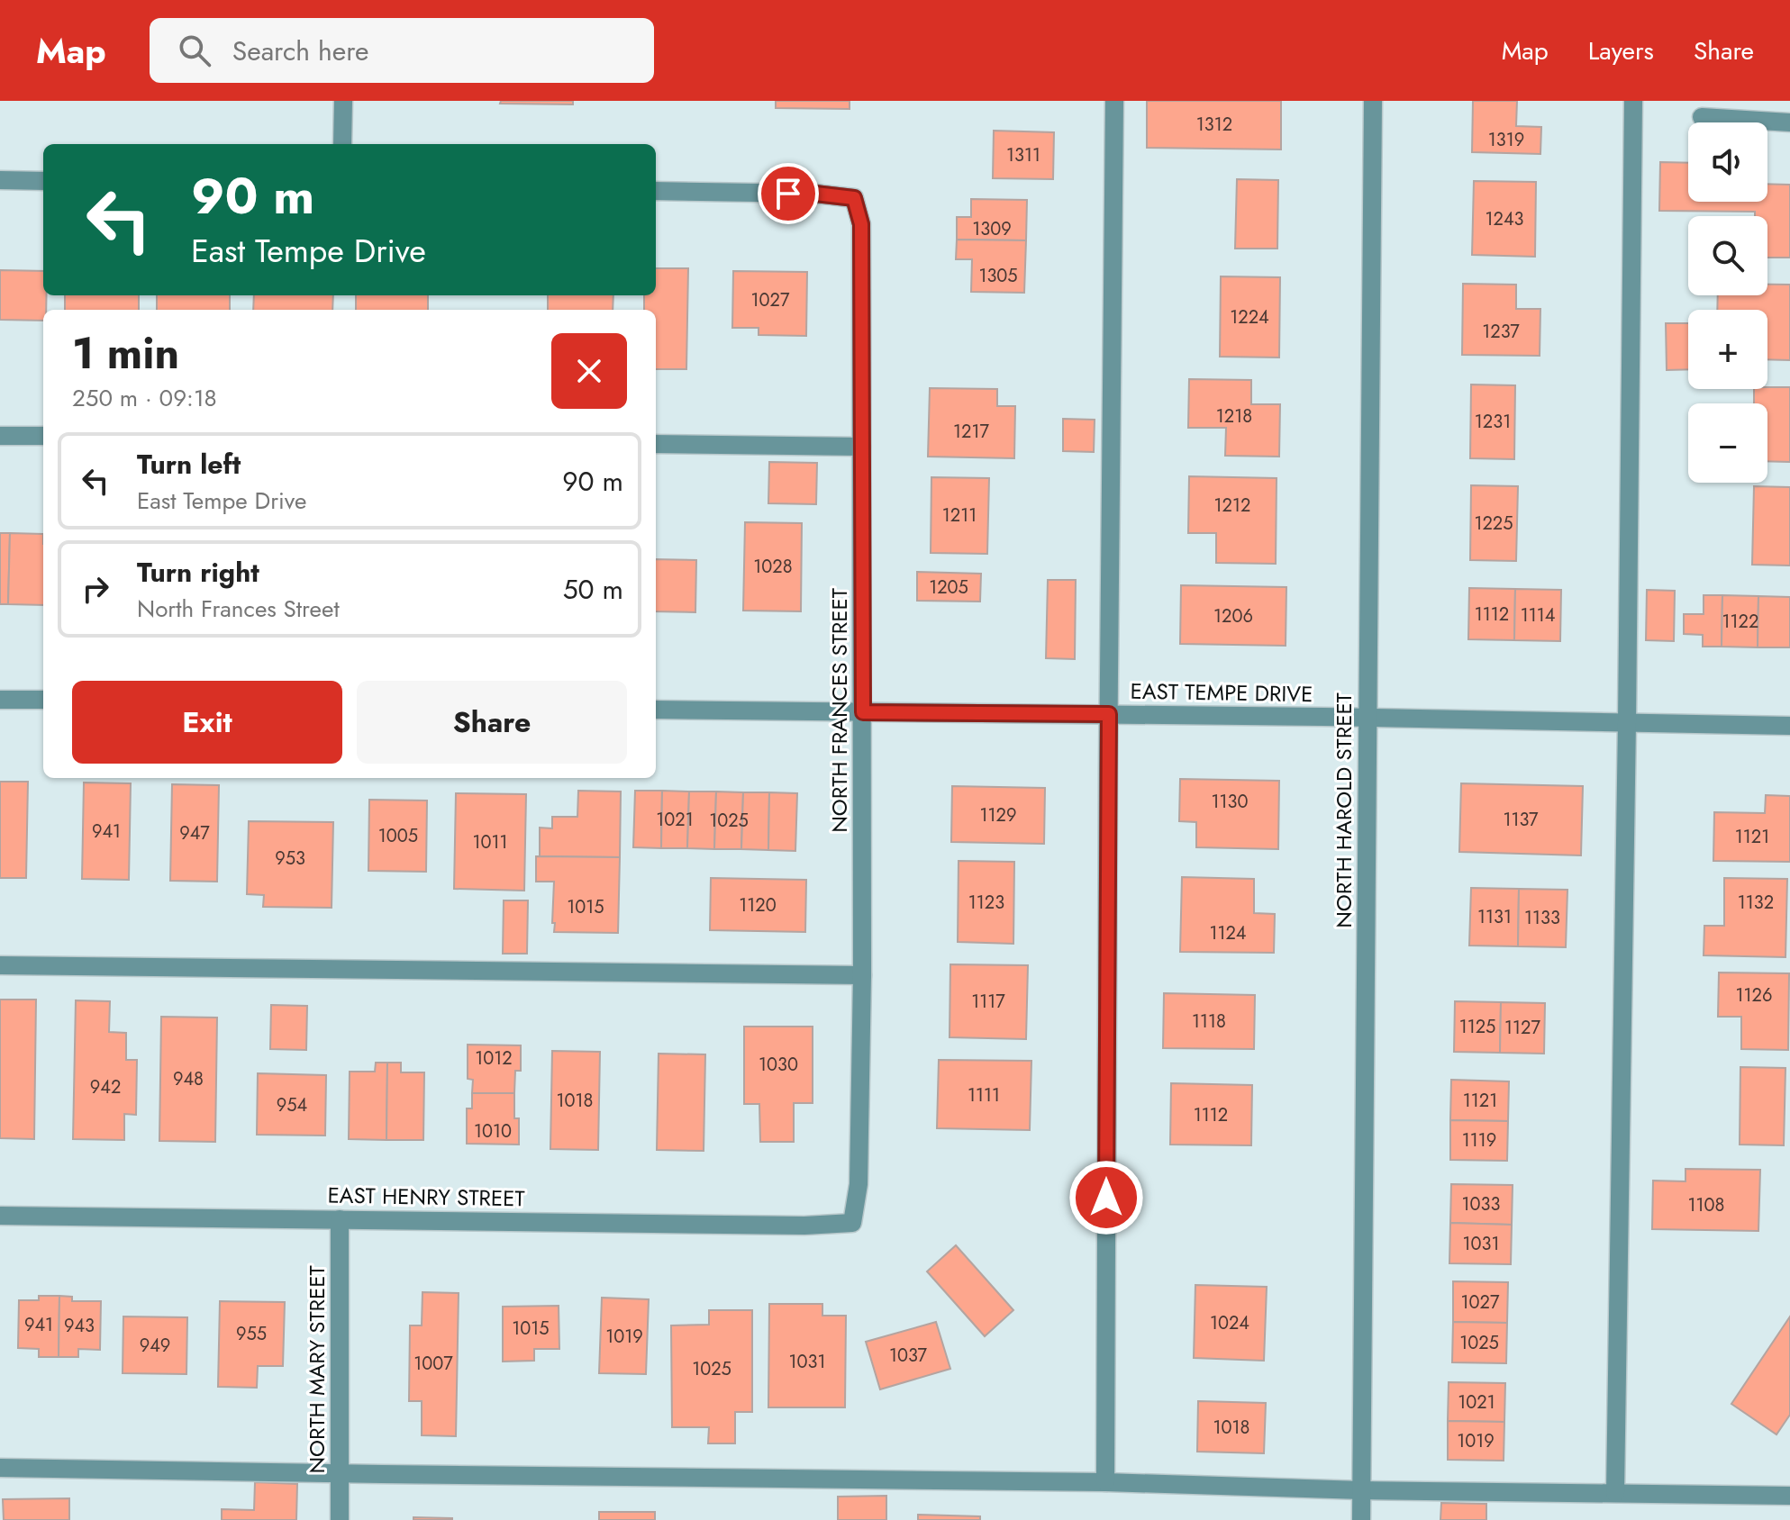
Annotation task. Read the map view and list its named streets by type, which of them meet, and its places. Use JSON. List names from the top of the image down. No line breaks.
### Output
{"streets":{"street":["EAST TEMPE DRIVE","NORTH FRANCES STREET","NORTH HAROLD STREET","EAST HENRY STREET","NORTH MARY STREET"]},"crossings":[["EAST TEMPE DRIVE","NORTH FRANCES STREET"],["EAST TEMPE DRIVE","NORTH HAROLD STREET"],["NORTH FRANCES STREET","EAST HENRY STREET"],["EAST HENRY STREET","NORTH MARY STREET"]],"house_numbers":["1312","1319","1311","1243","1309","1305","1027","1224","1237","1218","1231","1217","1212","1211","1225","1028","1205","1112","1114","1206","1122","1130","1129","1021","1137","1025","941","947","1005","1121","1011","953","1123","1132","1120","1015","1131","1133","1124","1126","1117","1118","1125","1127","1012","1030","948","942","1111","1018","1121","954","1112","1010","1119","1033","1108","1031","1027","1024","941","943","1015","955","1019","1025","949","1037","1031","1007","1025","1021","1018","1019"],"page":{"header":"Map","search":"Search here","nav":["Map","Layers","Share"],"map_buttons":["+","−"],"turn":["90 m","East Tempe Drive"],"heading":["1 min","250 m · 09:18"],"list":[{"name":"Turn left","note":"East Tempe Drive","value":"90 m"},{"name":"Turn right","note":"North Frances Street","value":"50 m"}],"buttons":["Exit","Share"]}}
